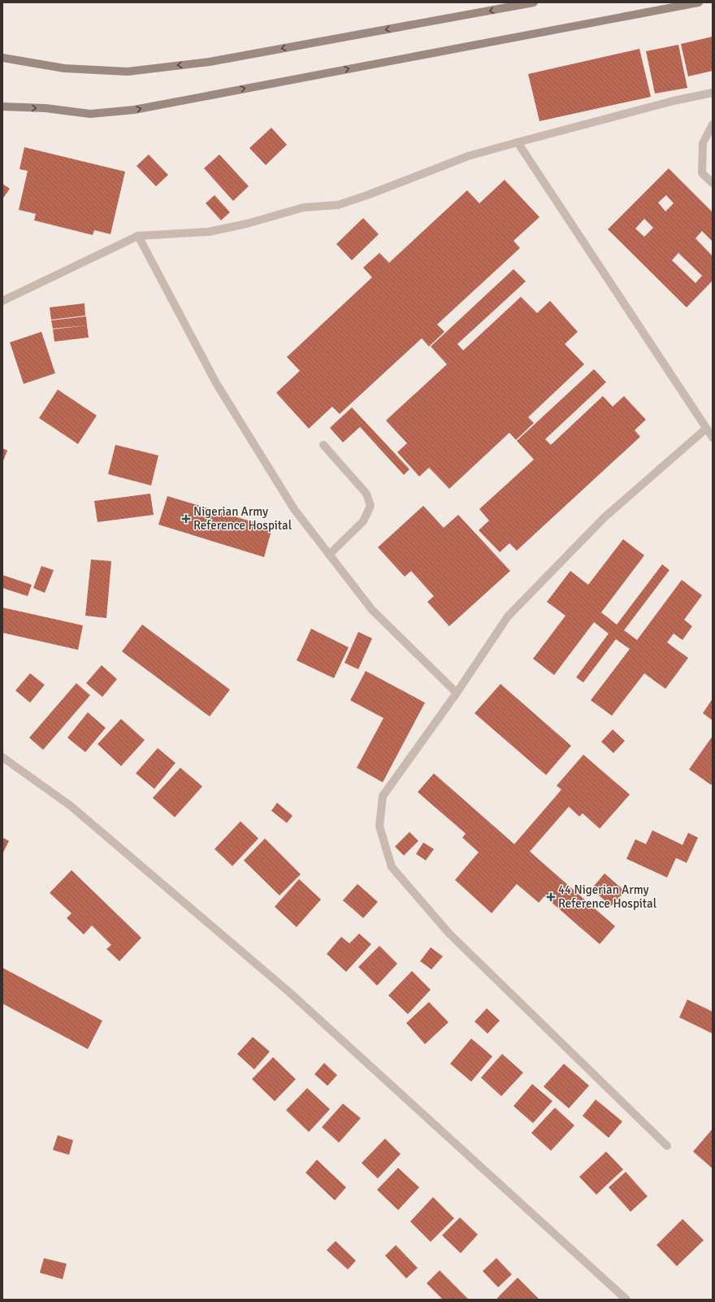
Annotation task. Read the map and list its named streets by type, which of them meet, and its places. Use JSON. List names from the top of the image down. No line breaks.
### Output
{"places":{"health":["Nigerian Army Reference Hospital","44 Nigerian Army Reference Hospital"]}}
